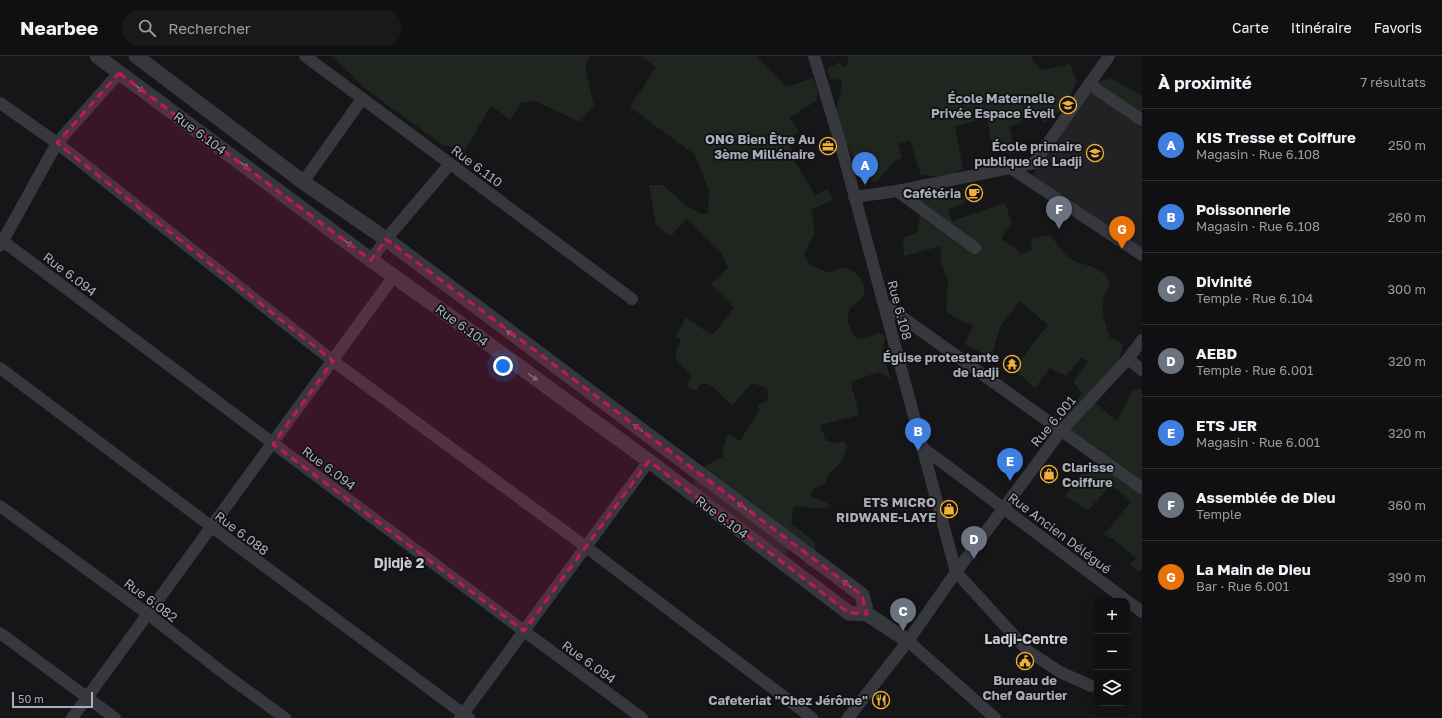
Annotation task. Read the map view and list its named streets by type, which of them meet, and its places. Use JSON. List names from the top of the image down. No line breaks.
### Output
{"streets":{"street":["Rue 6.104","Rue 6.110","Rue 6.094","Rue 6.108","Rue 6.001","Rue 6.088","Rue Ancien Délégué","Rue 6.082"]},"crossings":[["Rue 6.104","Rue 6.001"],["Rue 6.108","Rue 6.001"],["Rue 6.108","Rue Ancien Délégué"],["Rue 6.001","Rue Ancien Délégué"]],"districts":["Djidjè 2","Ladji-Centre"],"places":{"school or university":["École Maternelle Privée Espace Éveil","École primaire publique de Ladji"],"office":["ONG Bien Être Au 3ème Millénaire"],"cafe":["Cafétéria"],"temple":["Église protestante de ladji"],"shop":["Clarisse Coiffure","ETS MICRO RIDWANE-LAYE"],"public building":["Bureau de Chef Qaurtier"],"restaurant":["Cafeteriat \"Chez Jérôme\""]},"scale_bar":"50 m","page":{"header":"Nearbee","search":"Rechercher","nav":["Carte","Itinéraire","Favoris"],"heading":["À proximité","7 résultats"],"list":[{"mark":"A","name":"KIS Tresse et Coiffure","note":"Magasin · Rue 6.108","value":"250 m"},{"mark":"B","name":"Poissonnerie","note":"Magasin · Rue 6.108","value":"260 m"},{"mark":"C","name":"Divinité","note":"Temple · Rue 6.104","value":"300 m"},{"mark":"D","name":"AEBD","note":"Temple · Rue 6.001","value":"320 m"},{"mark":"E","name":"ETS JER","note":"Magasin · Rue 6.001","value":"320 m"},{"mark":"F","name":"Assemblée de Dieu","note":"Temple","value":"360 m"},{"mark":"G","name":"La Main de Dieu","note":"Bar · Rue 6.001","value":"390 m"}],"pins":["A","F","G","B","E","D","C"],"map_buttons":["+","−"],"scale":"50 m"}}
